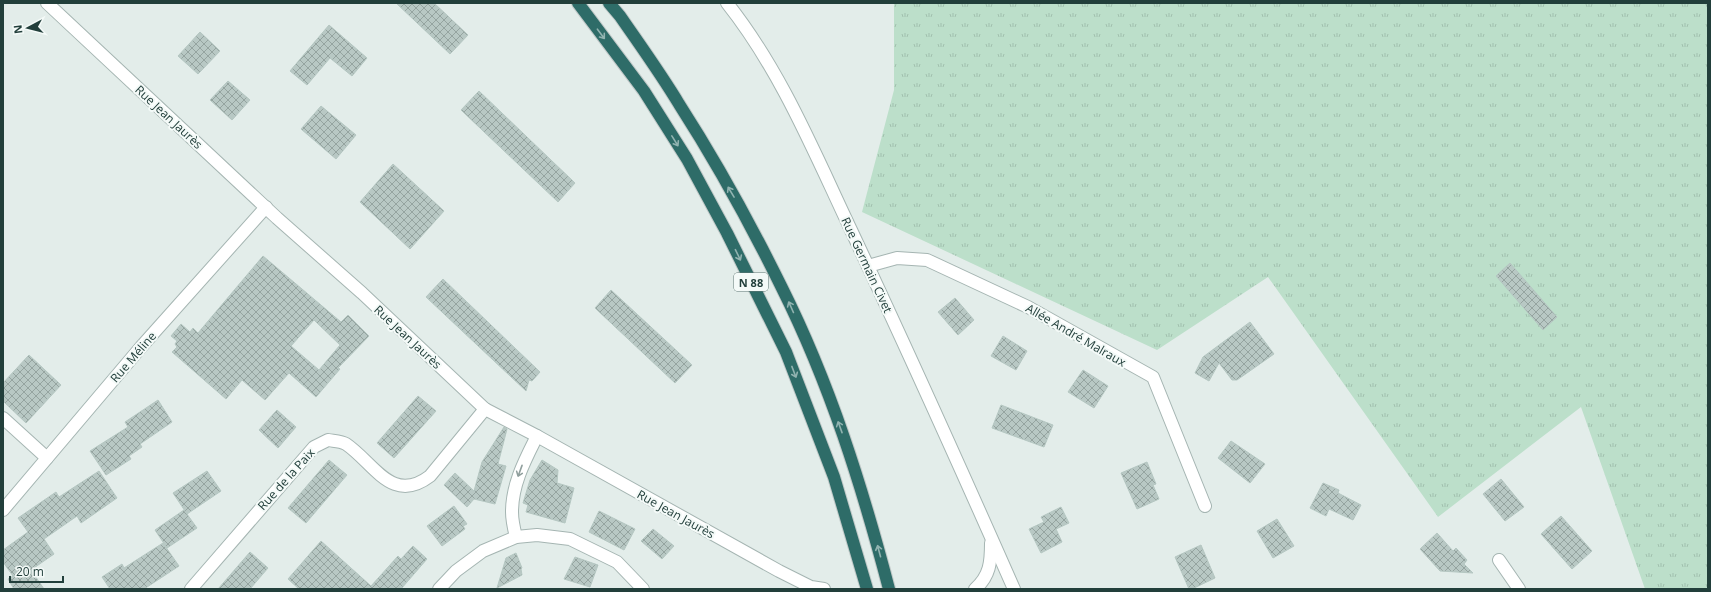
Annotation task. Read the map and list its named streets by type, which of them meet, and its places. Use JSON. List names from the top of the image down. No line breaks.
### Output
{"streets":{"highway":["N 88"],"street":["Rue Jean Jaurès","Rue Germain Civet","Allée André Malraux","Rue Méline","Rue de la Paix"]},"crossings":[["Rue Jean Jaurès","Rue Méline"],["Rue Jean Jaurès","Rue de la Paix"],["Rue Germain Civet","Allée André Malraux"]],"scale_bar":"20 m","north":"left"}
